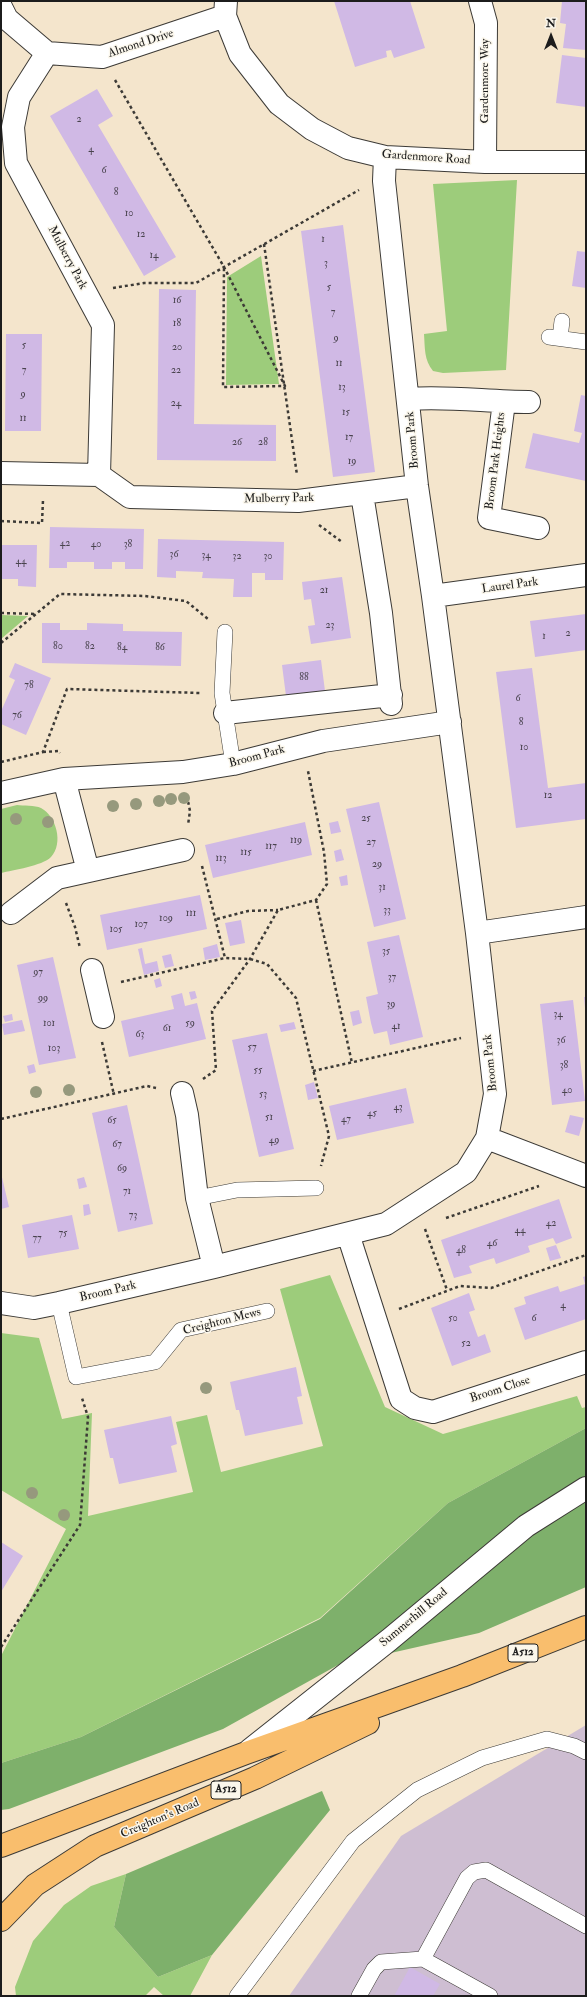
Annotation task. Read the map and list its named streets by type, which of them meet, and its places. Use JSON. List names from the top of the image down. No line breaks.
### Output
{"streets":{"highway":["A512","Creighton's Road"],"street":["Almond Drive","Gardenmore Way","Gardenmore Road","Mulberry Park","Broom Park","Broom Park Heights","Laurel Park","Broom Close","Summerhill Road"],"lane":["Creighton Mews"]},"crossings":[["Almond Drive","Gardenmore Road"],["Almond Drive","Mulberry Park"],["Gardenmore Way","Gardenmore Road"],["Gardenmore Road","Broom Park"],["Mulberry Park","Broom Park"],["Broom Park","Broom Park Heights"],["Broom Park","Laurel Park"],["Summerhill Road","Creighton's Road"]],"house_numbers":["2","4","6","8","10","12","1","14","3","5","16","7","18","9","5","20","11","7","22","13","9","24","15","11","17","26","28","19","42","40","38","36","34","32","30","44","21","23","2","1","80","82","84","86","88","78","6","76","8","10","12","25","119","27","117","115","113","29","31","33","111","109","107","105","35","97","37","99","39","34","101","59","41","61","63","36","57","103","38","55","40","53","43","45","51","47","65","49","67","69","71","73","42","44","75","77","46","48","4","50","6","52"],"north":"top"}
